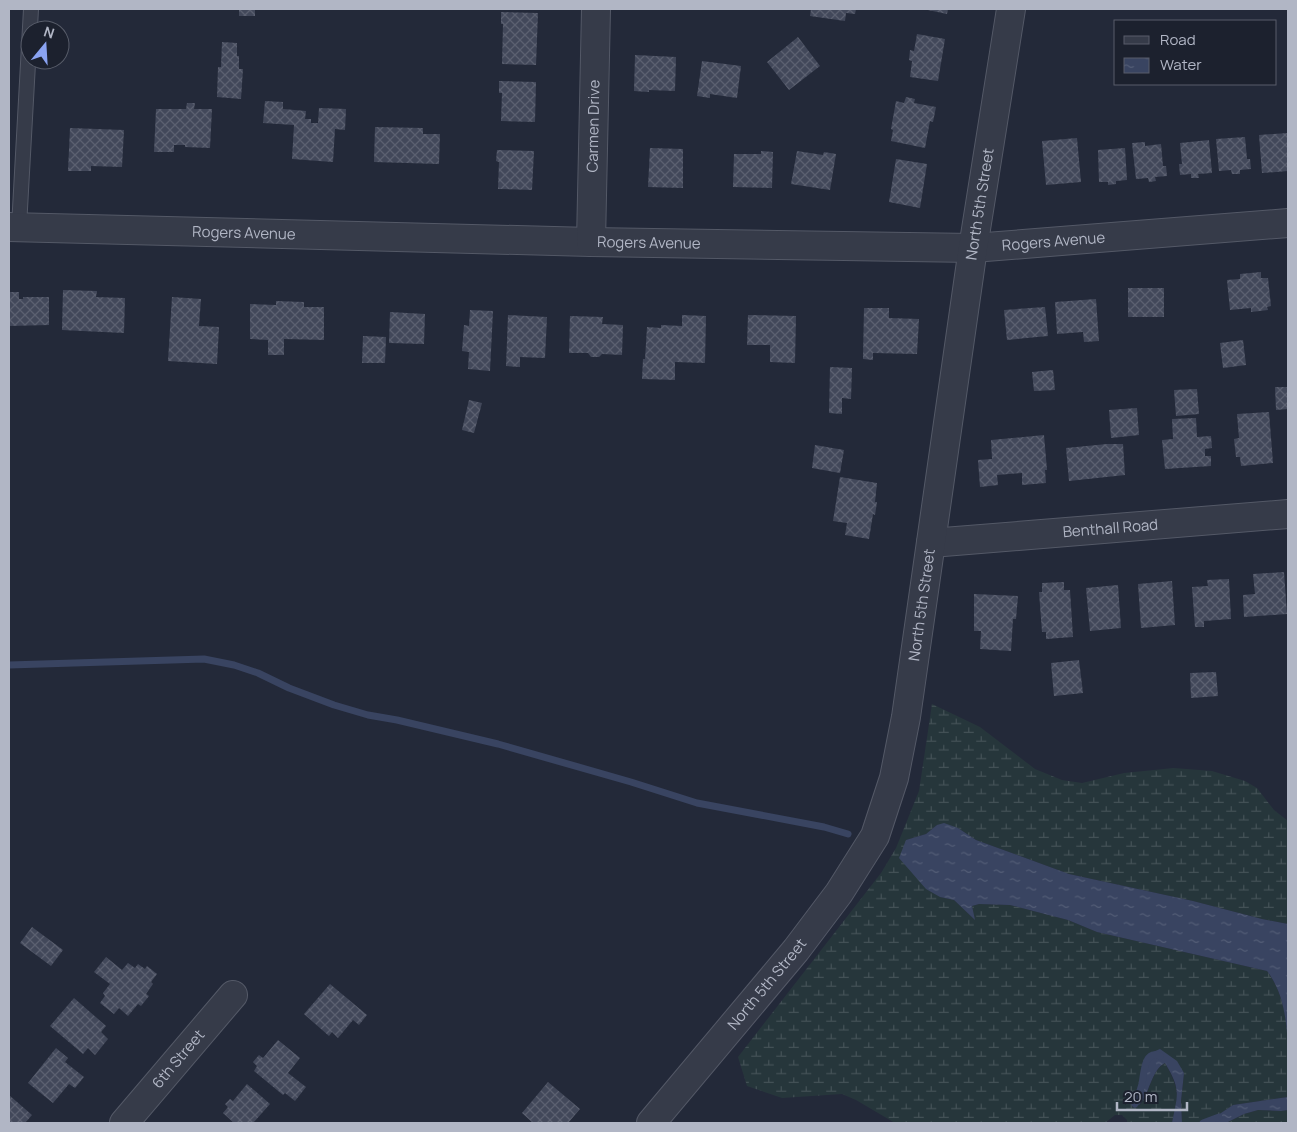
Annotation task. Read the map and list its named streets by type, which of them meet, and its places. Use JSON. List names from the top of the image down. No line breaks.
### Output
{"streets":{"street":["Carmen Drive","North 5th Street","Rogers Avenue","Benthall Road","6th Street"]},"crossings":[["Carmen Drive","Rogers Avenue"],["North 5th Street","Rogers Avenue"],["North 5th Street","Benthall Road"]],"legend":["Road","Water"],"scale_bar":"20 m","north":"top"}
